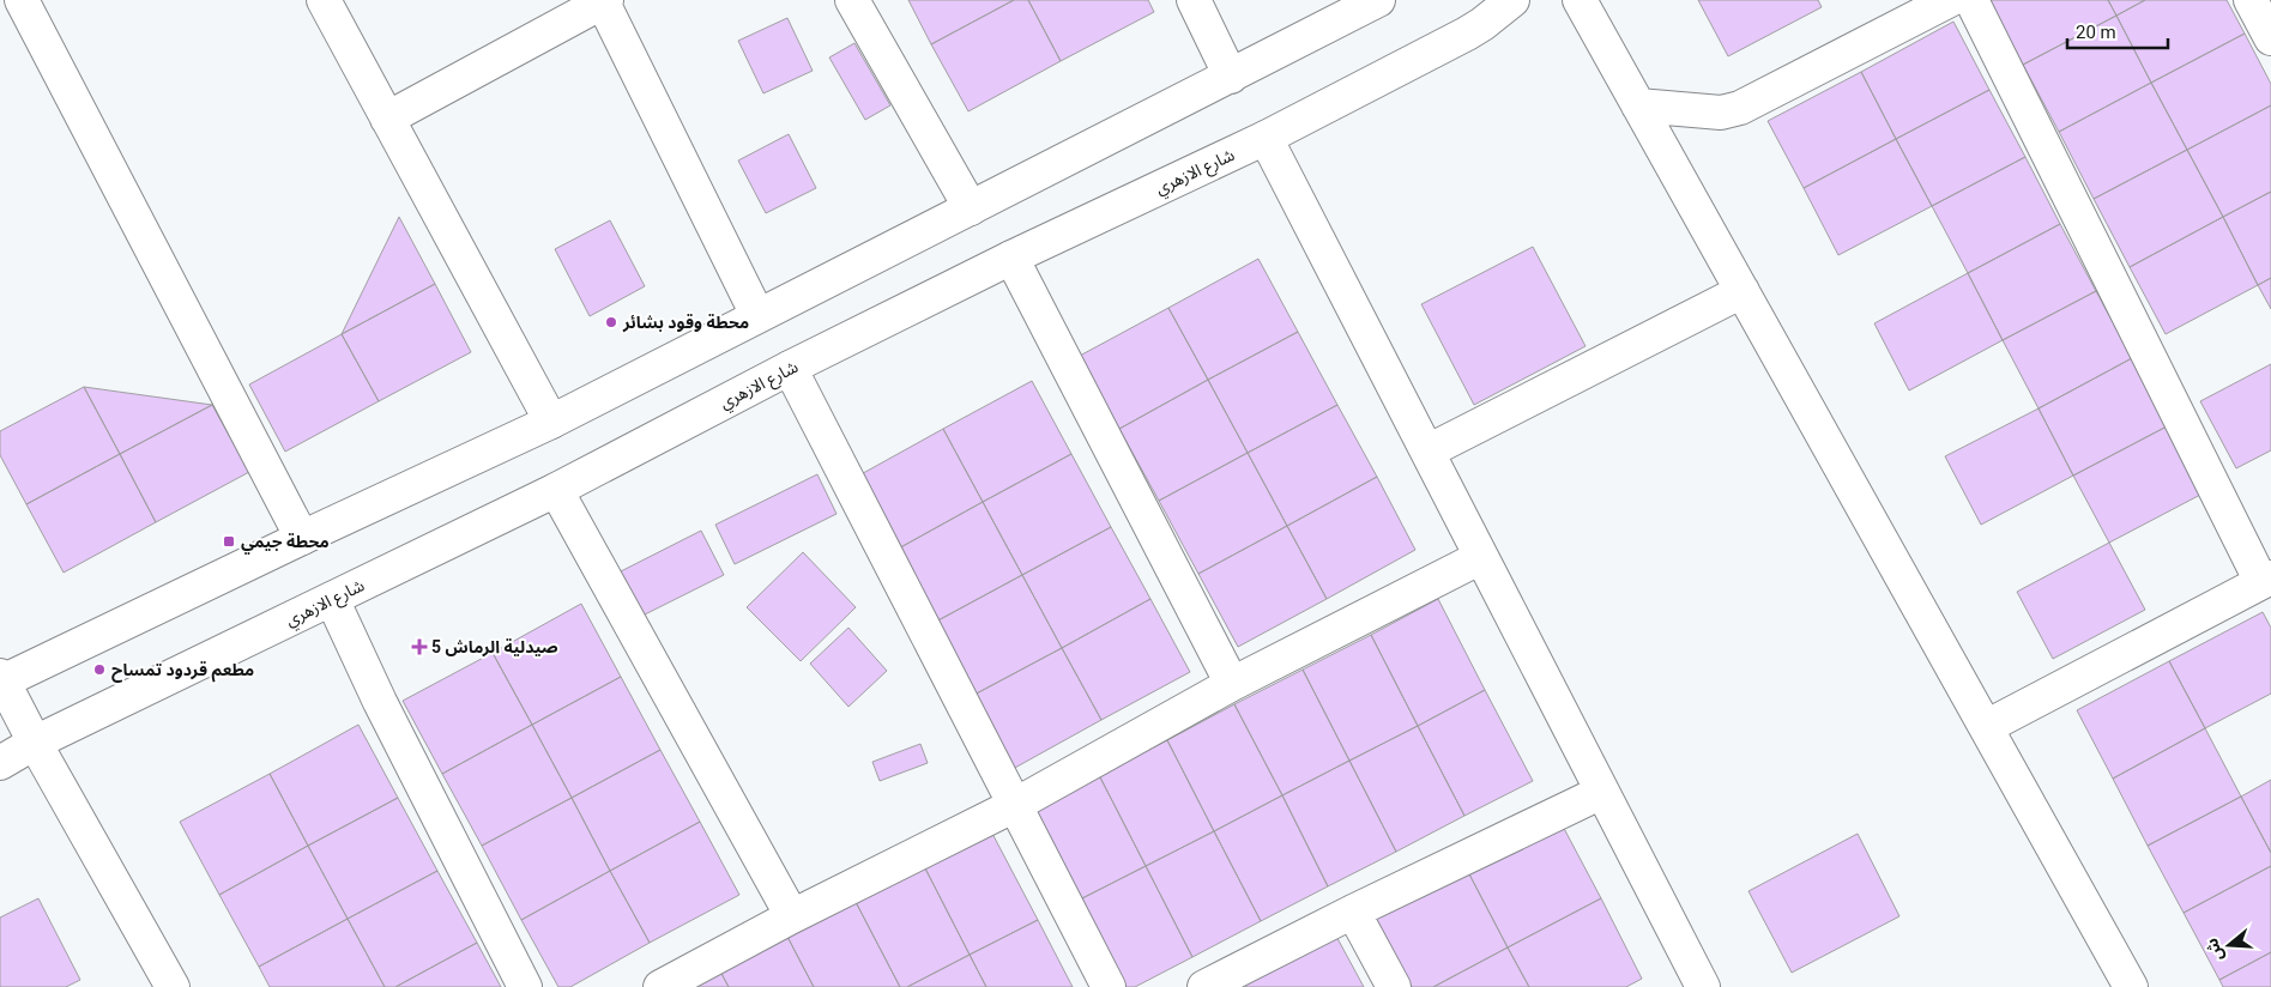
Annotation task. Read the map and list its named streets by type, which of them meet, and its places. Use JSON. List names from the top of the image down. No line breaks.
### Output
{"streets":{"street":["شارع الازهري"]},"places":{"other":["محطة وقود بشائر","مطعم قردود تمساح"],"transit":["محطة جيمي"],"health":["صيدلية الرماش 5"]},"scale_bar":"20 m","north":"left"}
